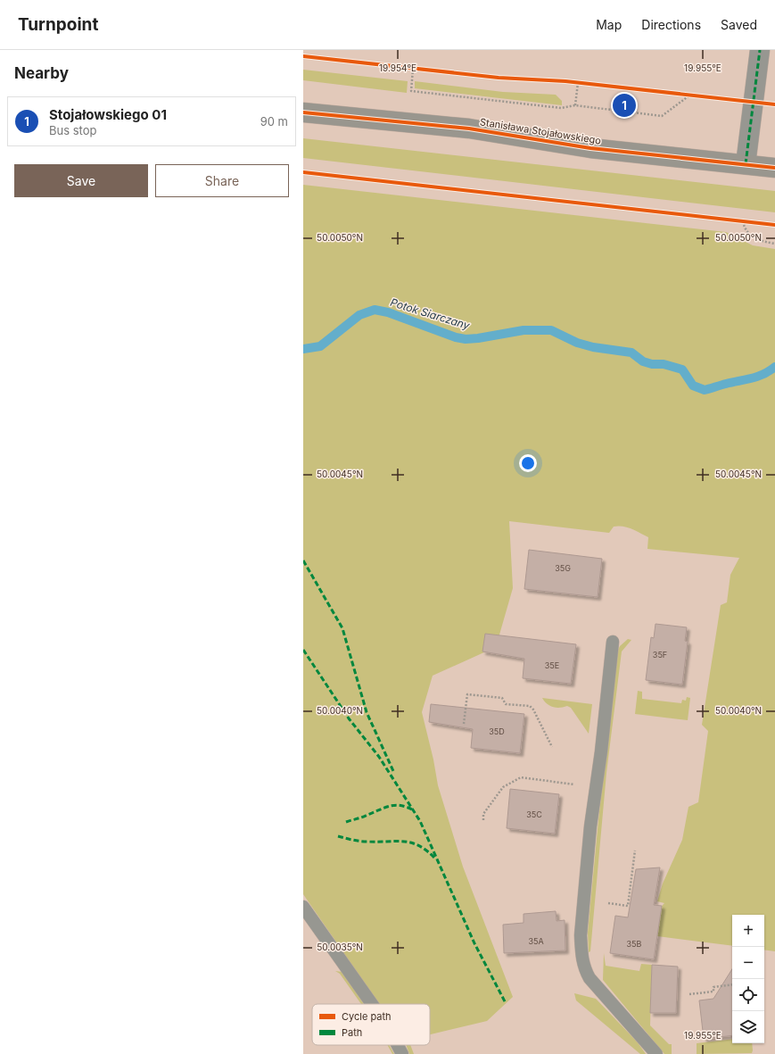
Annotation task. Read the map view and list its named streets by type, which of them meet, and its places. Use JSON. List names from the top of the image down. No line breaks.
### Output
{"streets":{"street":["Stanisława Stojałowskiego"]},"water":["Potok Siarczany"],"house_numbers":["35G","35F","35E","35D","35C","35A","35B"],"legend":["Cycle path","Path"],"page":{"header":"Turnpoint","nav":["Map","Directions","Saved"],"heading":"Nearby","pins":"1","list":[{"mark":"1","name":"Stojałowskiego 01","note":"Bus stop","value":"90 m"}],"buttons":["Save","Share"],"map_buttons":["+","−"]},"coordinates":["19.954°E","19.955°E","50.0050°N","50.0045°N","50.0040°N","50.0035°N"]}
